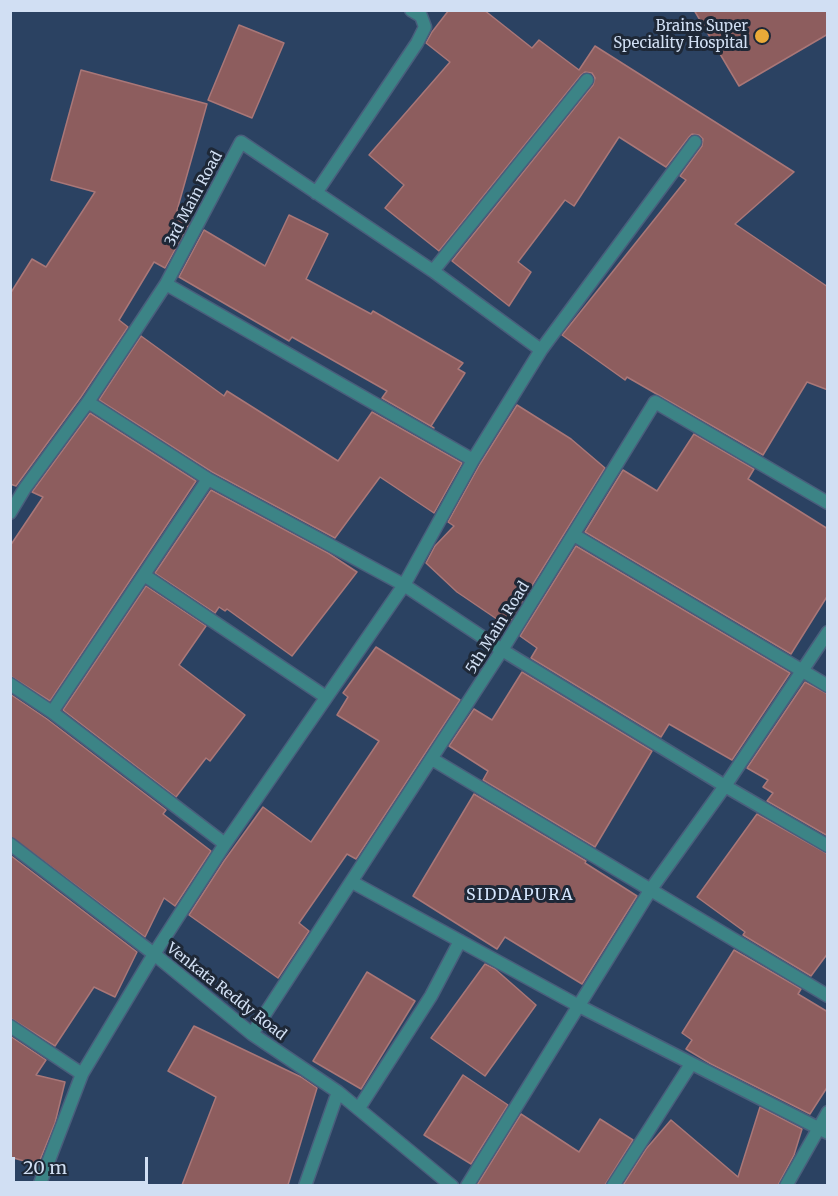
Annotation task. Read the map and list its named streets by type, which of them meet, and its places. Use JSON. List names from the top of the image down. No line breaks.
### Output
{"streets":{"street":["3rd Main Road","5th Main Road","Venkata Reddy Road"]},"crossings":[["5th Main Road","Venkata Reddy Road"]],"districts":["SIDDAPURA"],"places":["Brains Super Speciality Hospital"],"scale_bar":"20 m"}
